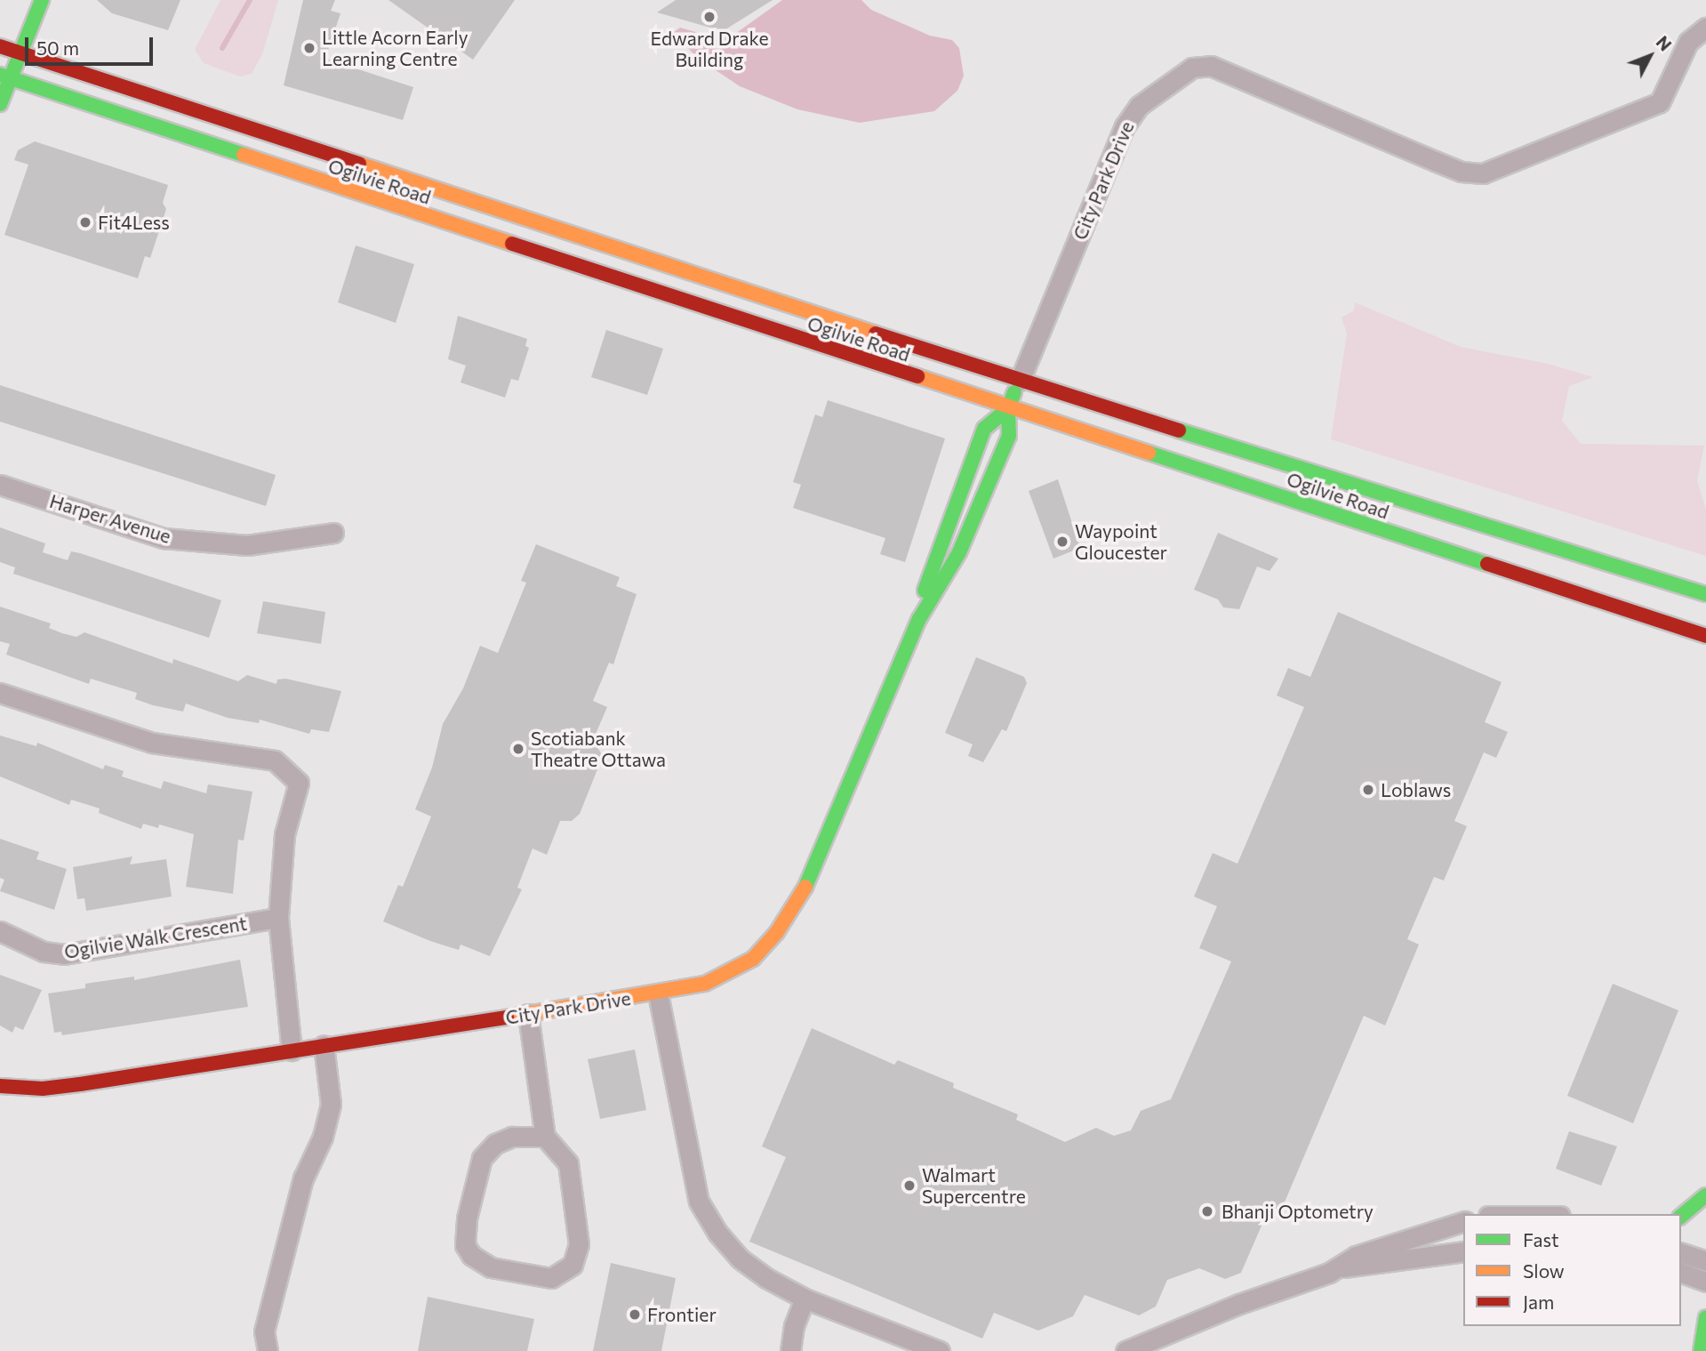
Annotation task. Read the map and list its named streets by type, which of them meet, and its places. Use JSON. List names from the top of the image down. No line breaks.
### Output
{"streets":{"main road":["City Park Drive","Ogilvie Road"],"street":["Harper Avenue","Ogilvie Walk Crescent"]},"crossings":[["City Park Drive","Ogilvie Road"]],"places":["Edward Drake Building","Little Acorn Early Learning Centre","Fit4Less","Waypoint Gloucester","Scotiabank Theatre Ottawa","Loblaws","Walmart Supercentre","Bhanji Optometry","Frontier"],"legend":["Fast","Slow","Jam"],"scale_bar":"50 m","north":"top right"}
